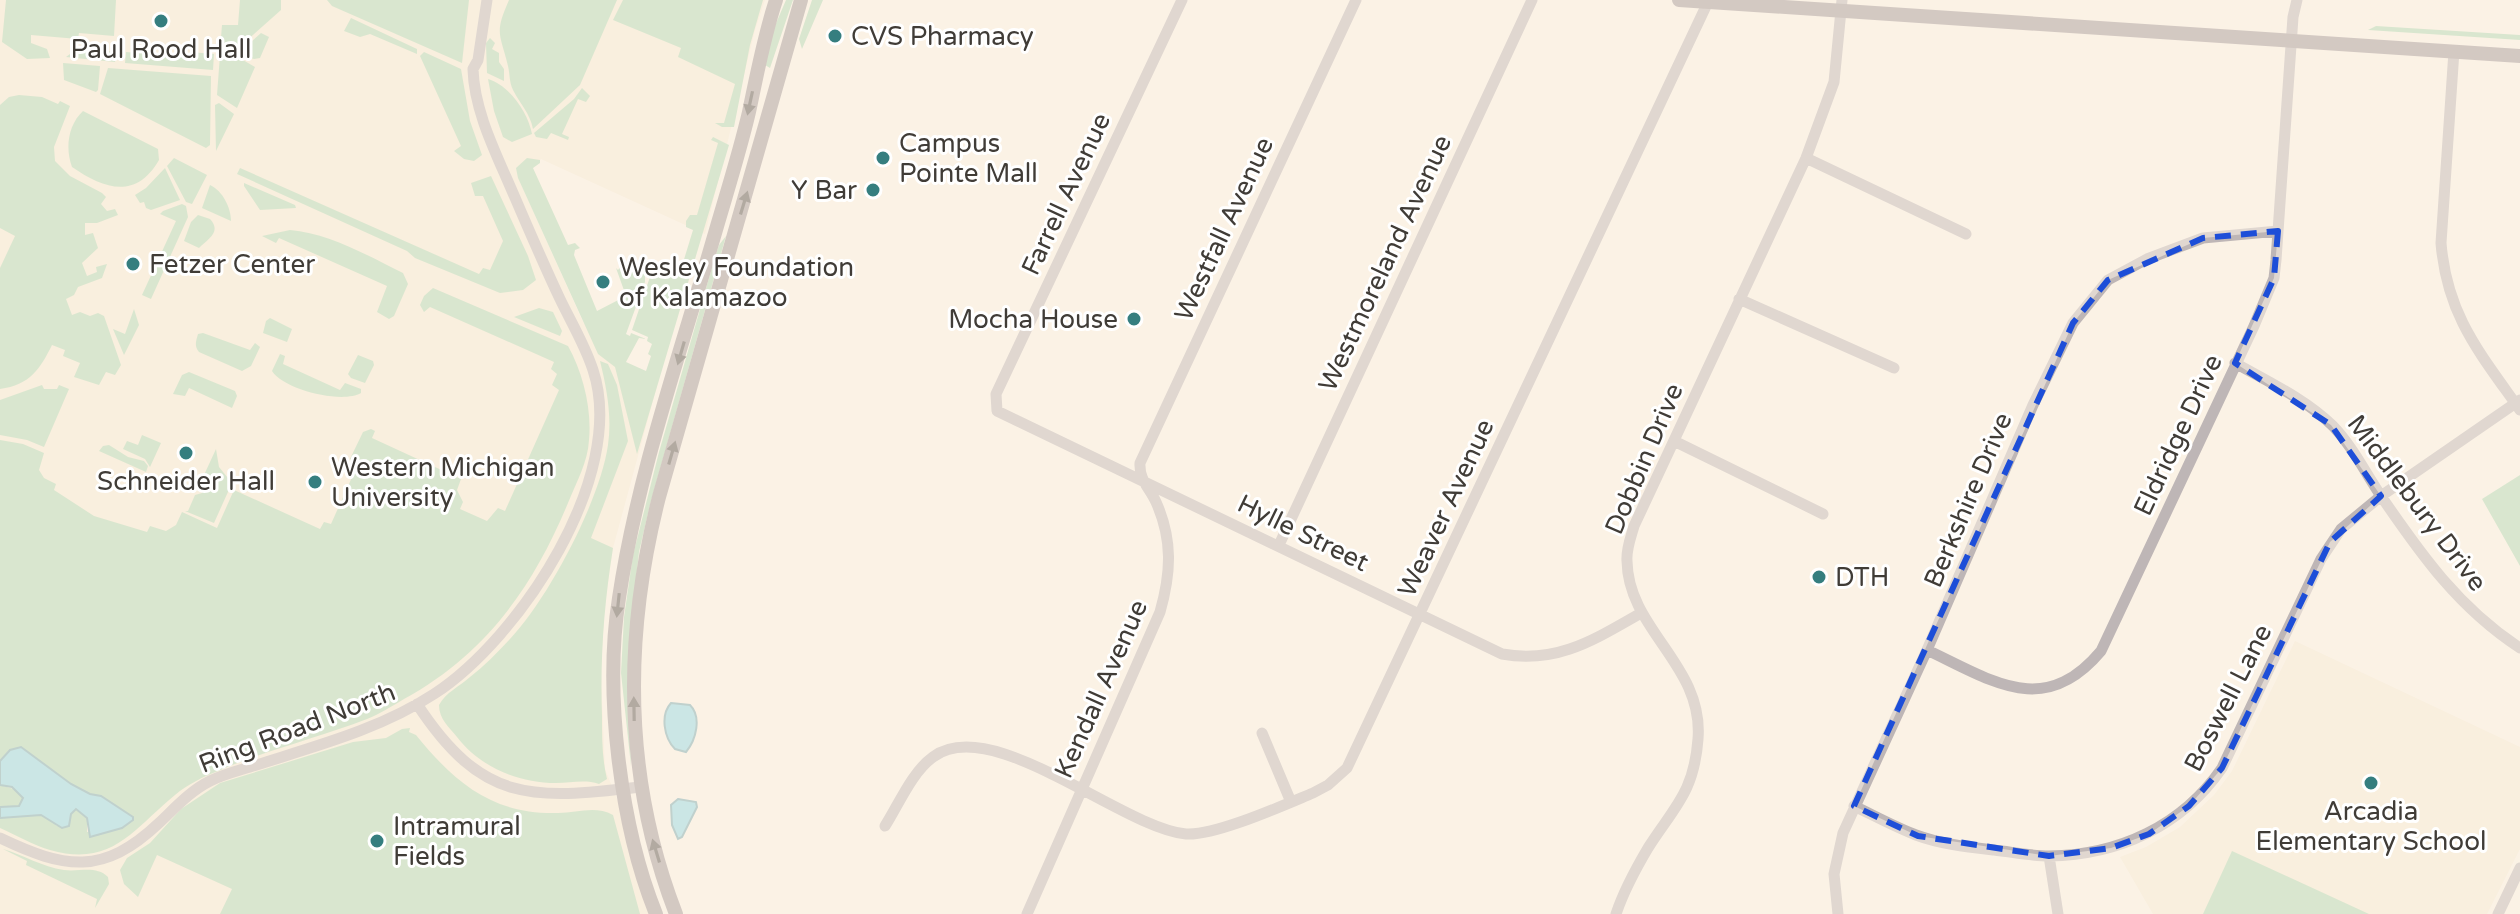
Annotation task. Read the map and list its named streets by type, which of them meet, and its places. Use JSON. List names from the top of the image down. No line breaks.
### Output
{"streets":{"street":["Farrell Avenue","Westfall Avenue","Westmoreland Avenue","Eldridge Drive","Dobbin Drive","Berkshire Drive","Middlebury Drive","Weaver Avenue","Hylle Street","Kendall Avenue","Boswell Lane","Ring Road North"]},"crossings":[["Farrell Avenue","Hylle Street"],["Westfall Avenue","Hylle Street"],["Westfall Avenue","Kendall Avenue"],["Westmoreland Avenue","Hylle Street"],["Eldridge Drive","Berkshire Drive"],["Eldridge Drive","Middlebury Drive"],["Dobbin Drive","Hylle Street"],["Berkshire Drive","Boswell Lane"],["Middlebury Drive","Boswell Lane"],["Weaver Avenue","Hylle Street"],["Weaver Avenue","Kendall Avenue"],["Hylle Street","Kendall Avenue"]],"places":["Paul Rood Hall","CVS Pharmacy","Campus Pointe Mall","Y Bar","Fetzer Center","Wesley Foundation of Kalamazoo","Mocha House","Schneider Hall","Western Michigan University","DTH","Arcadia Elementary School","Intramural Fields"]}
